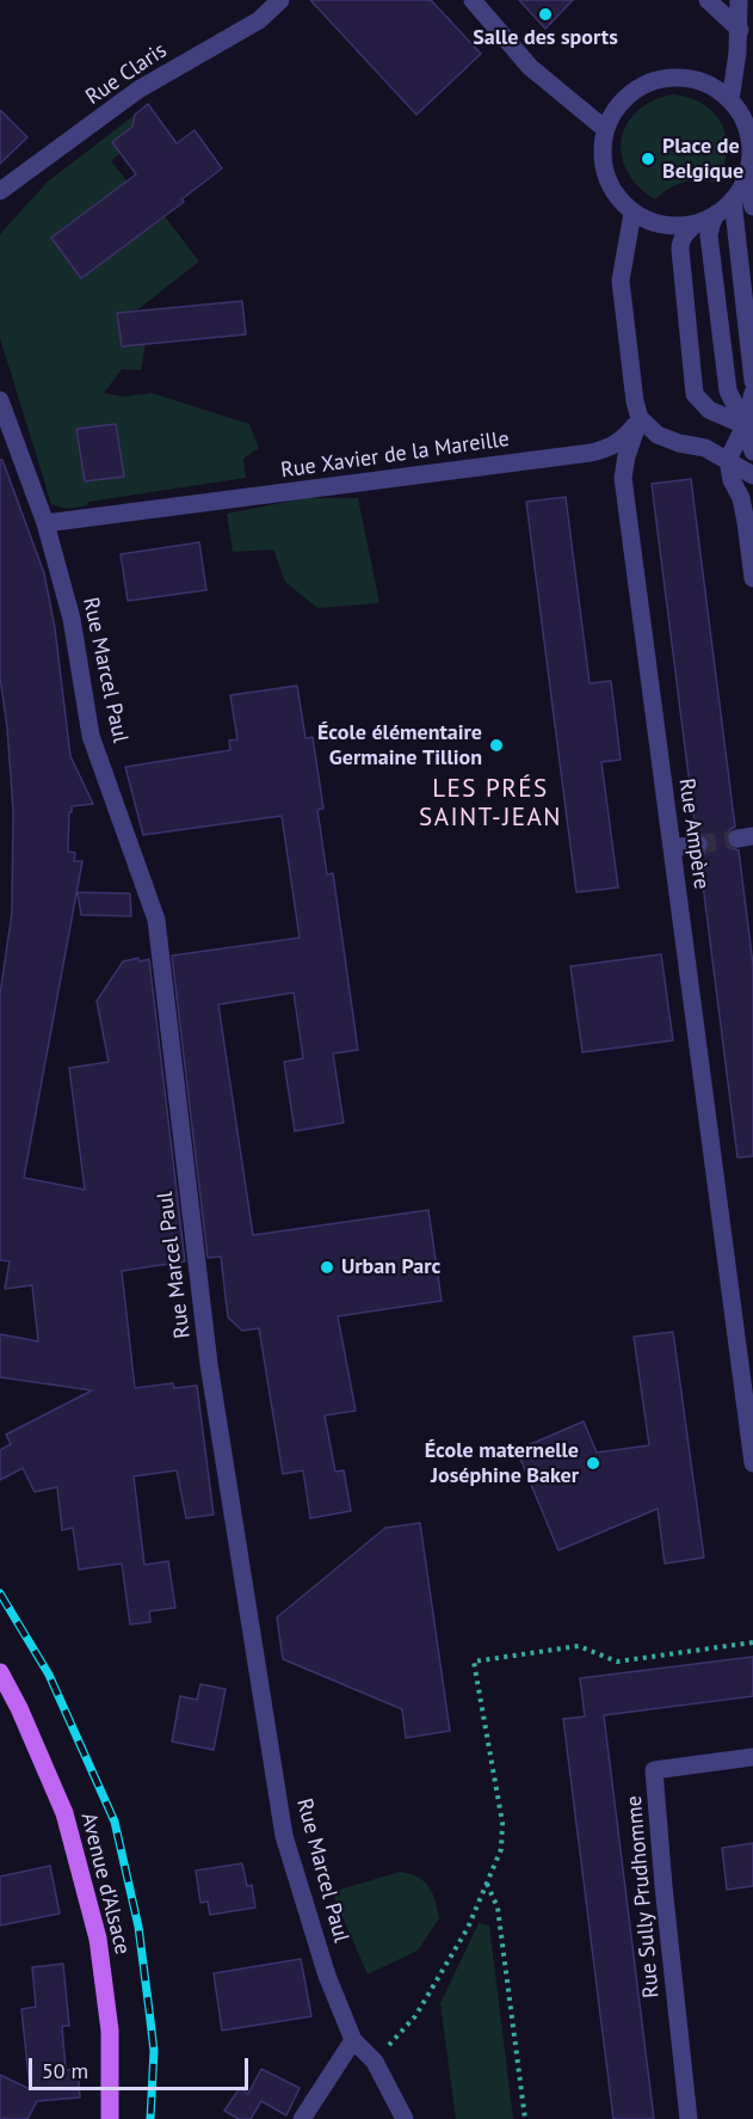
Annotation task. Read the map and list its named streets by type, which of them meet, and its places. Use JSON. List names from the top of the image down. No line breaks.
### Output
{"streets":{"main road":["Avenue d'Alsace"],"street":["Rue Claris","Rue Xavier de la Mareille","Rue Marcel Paul","Rue Ampère","Rue Sully Prudhomme"]},"crossings":[["Rue Xavier de la Mareille","Rue Marcel Paul"],["Rue Xavier de la Mareille","Rue Ampère"]],"districts":["LES PRÉS SAINT-JEAN"],"places":["Salle des sports","Place de Belgique","École élémentaire Germaine Tillion","Urban Parc","École maternelle Joséphine Baker"],"scale_bar":"50 m"}
